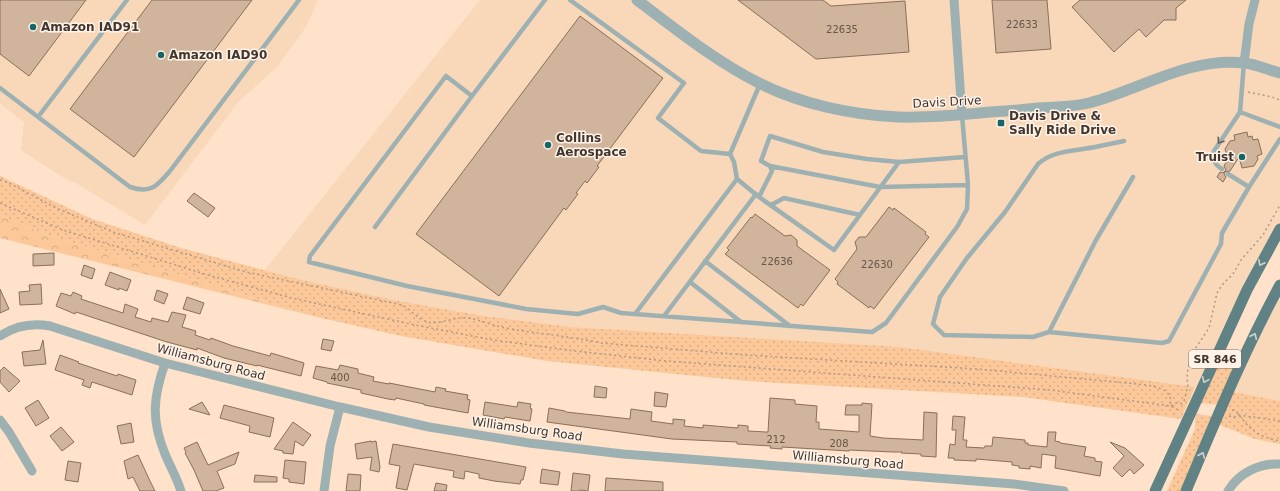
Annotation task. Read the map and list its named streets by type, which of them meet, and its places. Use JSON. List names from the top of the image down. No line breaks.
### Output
{"streets":{"main road":["SR 846"],"street":["Davis Drive","Williamsburg Road"]},"places":{"other":["Amazon IAD91","Amazon IAD90","Collins Aerospace","Truist"],"transit":["Davis Drive & Sally Ride Drive"]},"house_numbers":["22633","22635","22636","22630","400","212","208"]}
